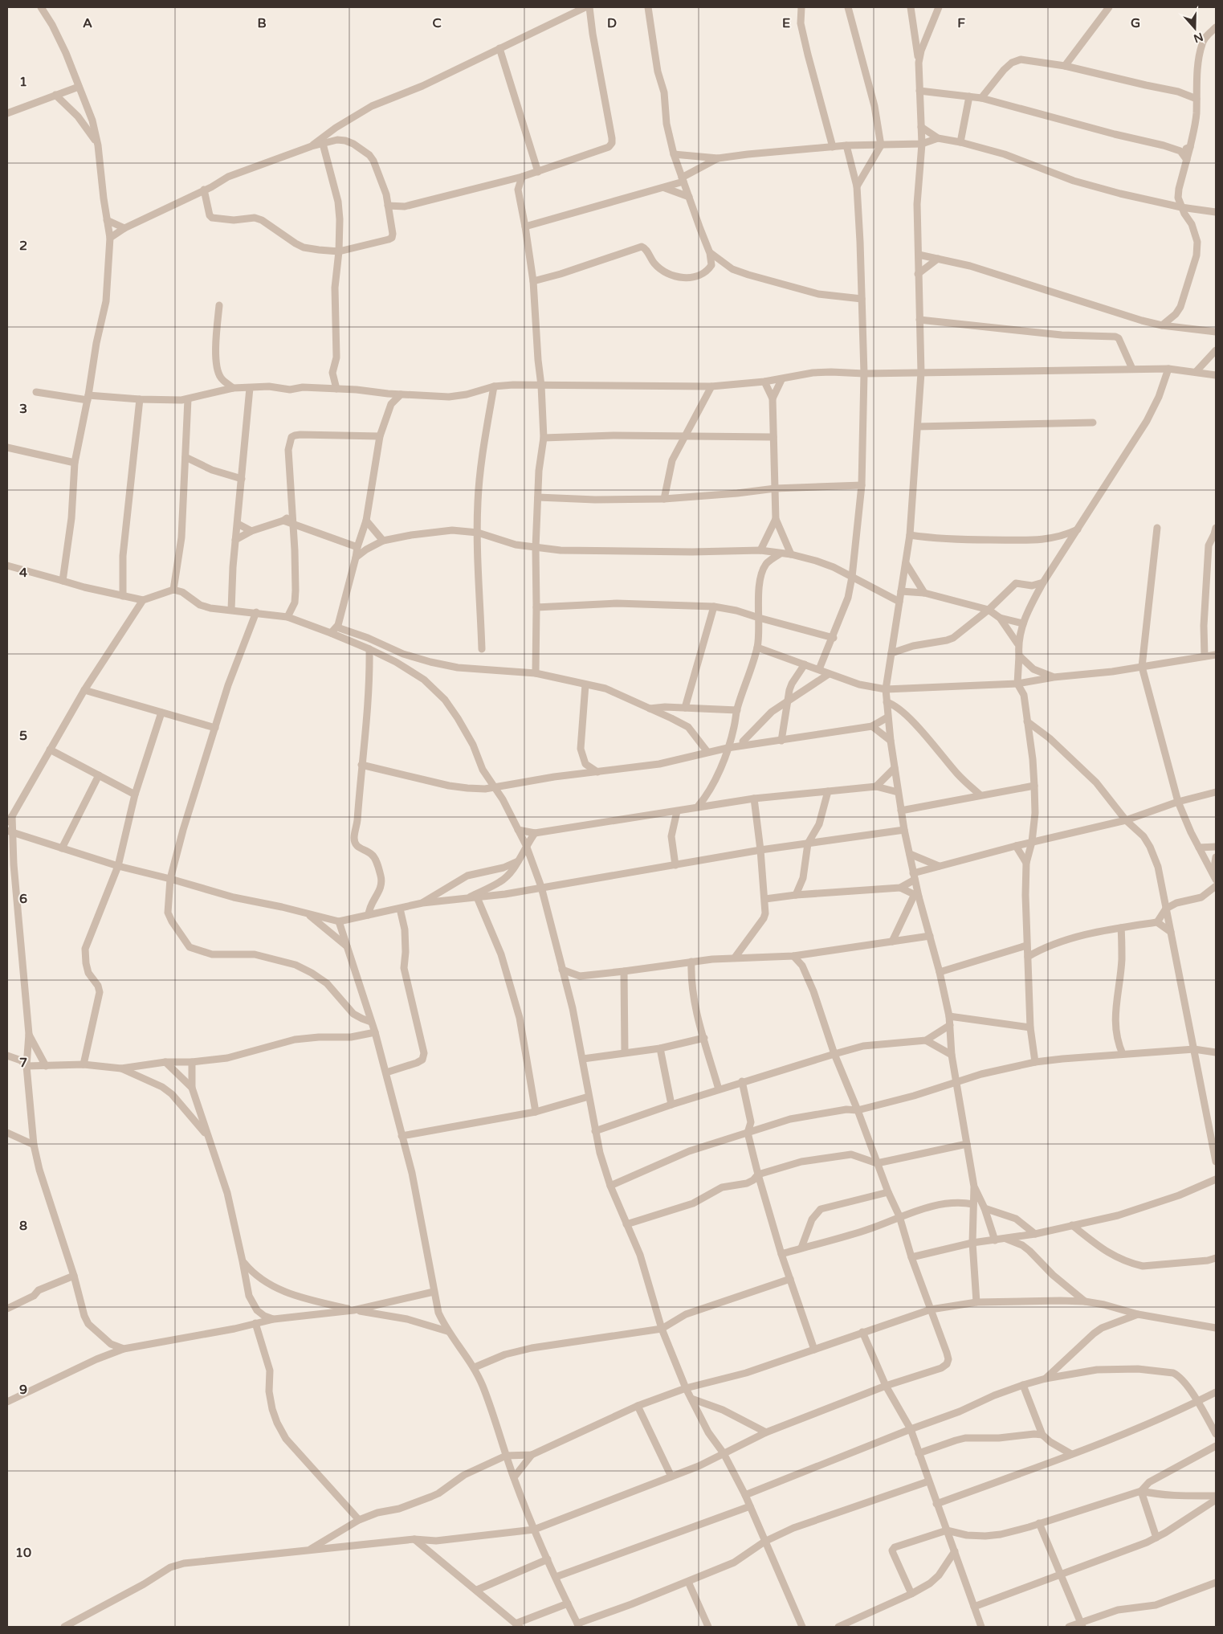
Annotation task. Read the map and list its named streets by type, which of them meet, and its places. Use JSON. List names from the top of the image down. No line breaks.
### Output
{"north":"bottom","grid":{"columns":["A","B","C","D","E","F","G"],"rows":["1","2","3","4","5","6","7","8","9","10"]}}
